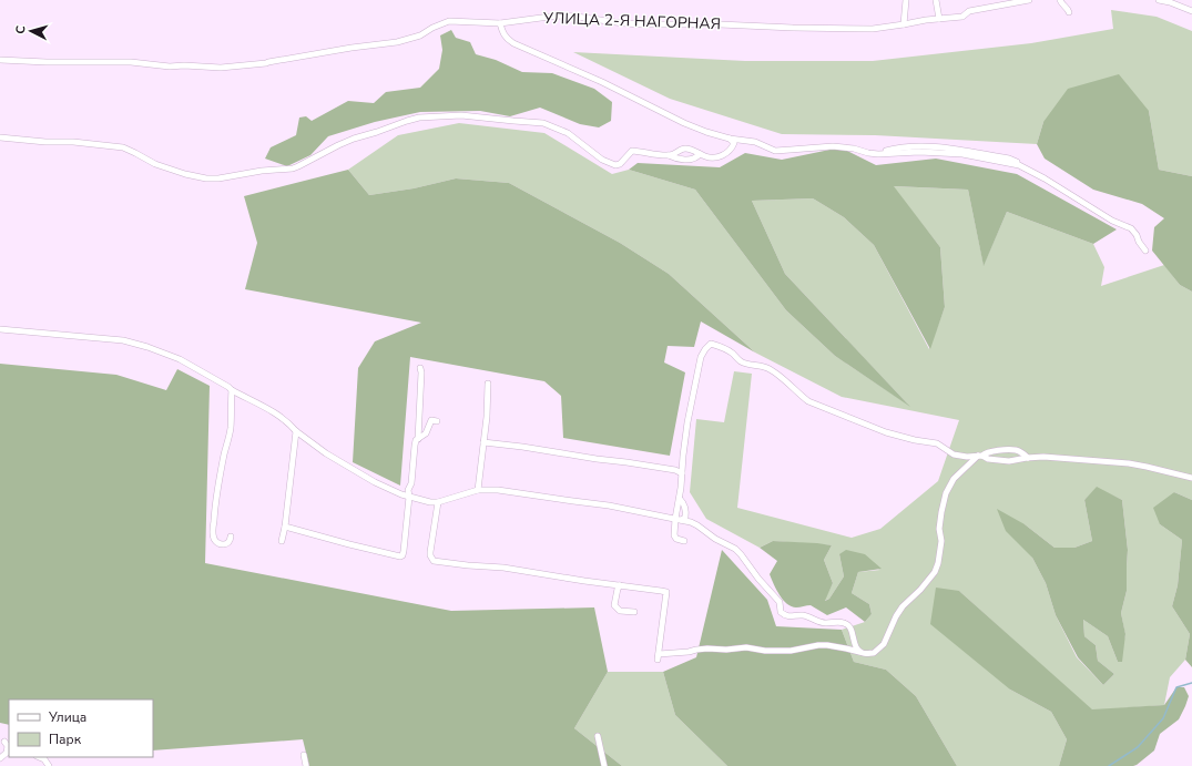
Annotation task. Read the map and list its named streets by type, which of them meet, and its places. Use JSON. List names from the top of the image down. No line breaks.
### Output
{"streets":{"street":["УЛИЦА 2-Я НАГОРНАЯ"]},"legend":["Улица","Парк"],"north":"left"}
